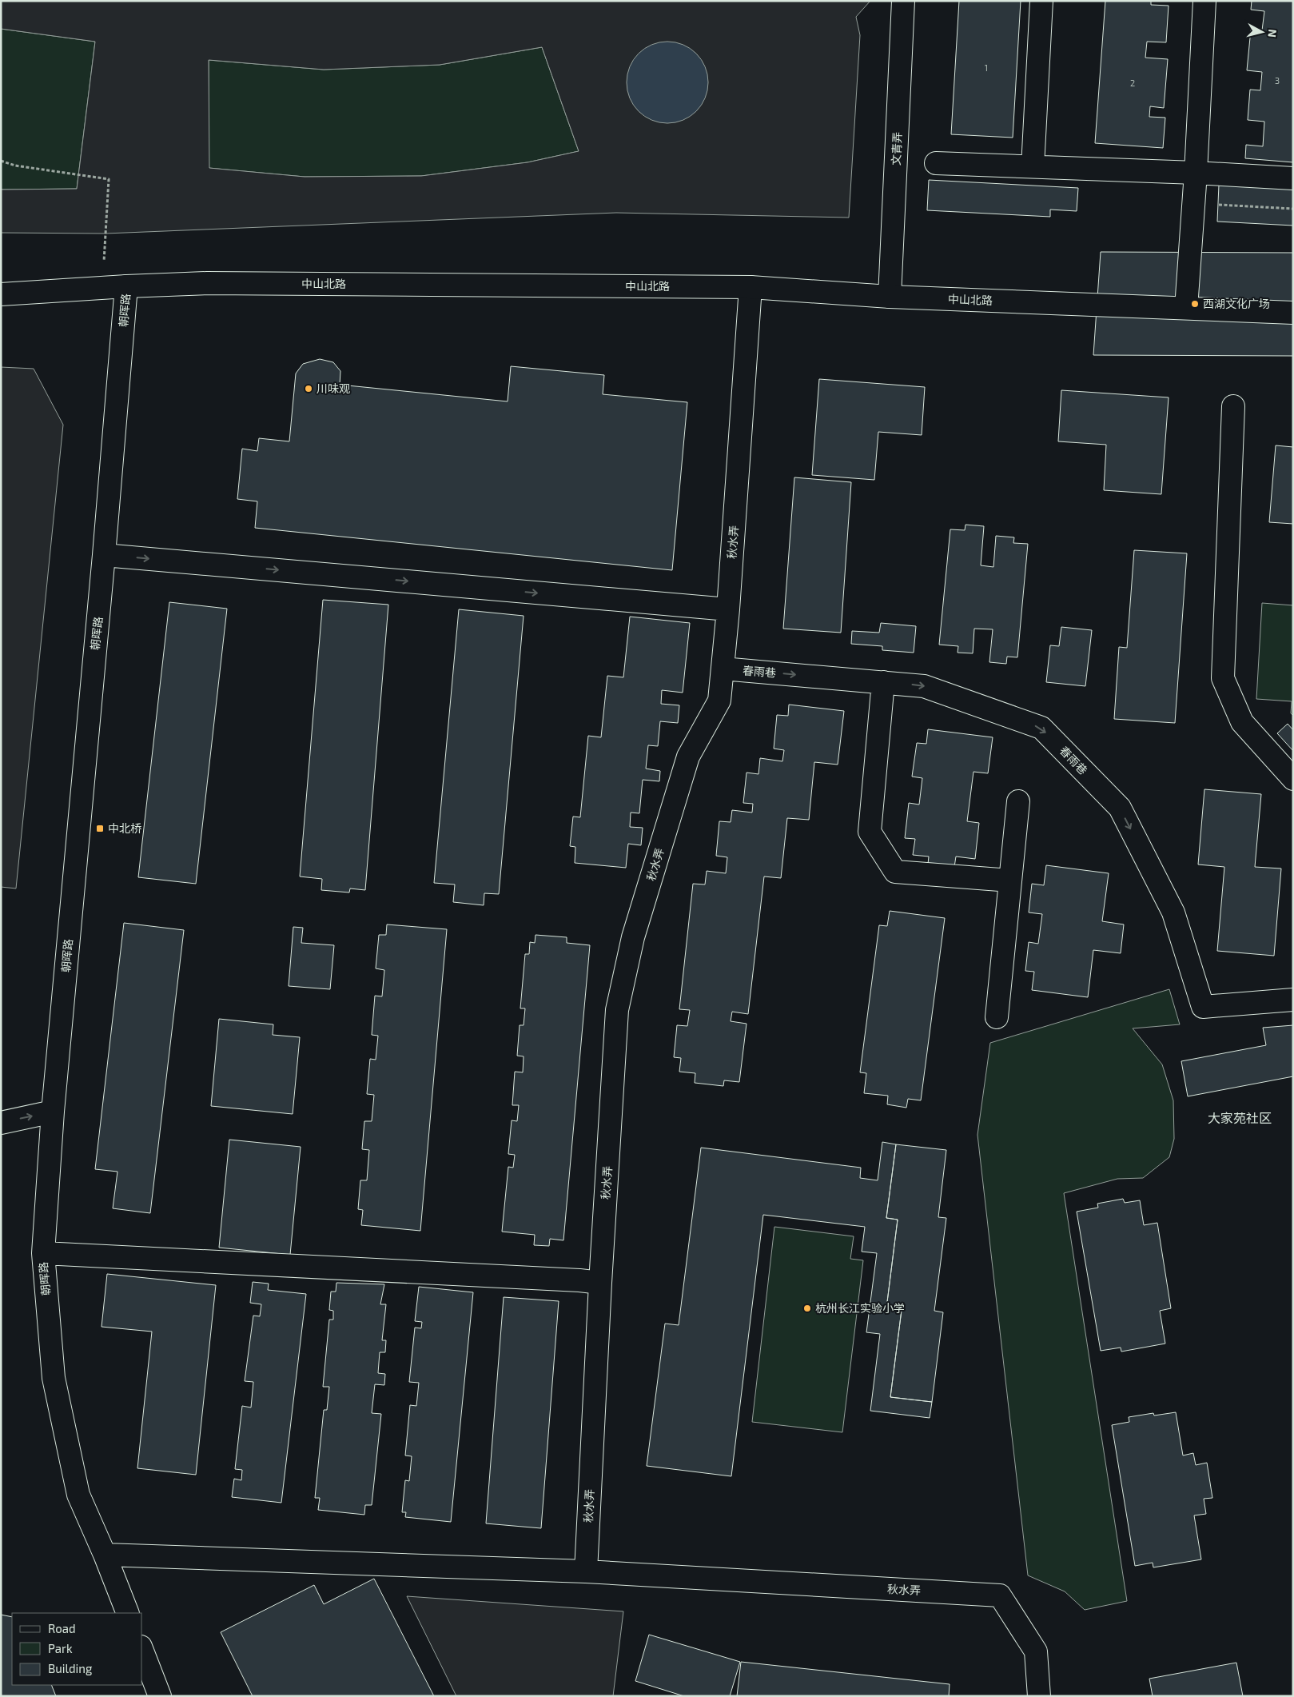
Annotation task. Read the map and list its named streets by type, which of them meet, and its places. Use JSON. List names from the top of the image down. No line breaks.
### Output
{"streets":{"street":["文青弄","中山北路","朝晖路","秋水弄","春雨巷"]},"crossings":[["文青弄","中山北路"],["中山北路","朝晖路"],["中山北路","秋水弄"],["秋水弄","春雨巷"]],"one_way":["春雨巷"],"districts":["大家苑社区"],"places":{"other":["西湖文化广场","川味观","杭州长江实验小学"],"transit":["中北桥"]},"house_numbers":["1","3","2"],"legend":["Road","Park","Building"],"north":"right"}
